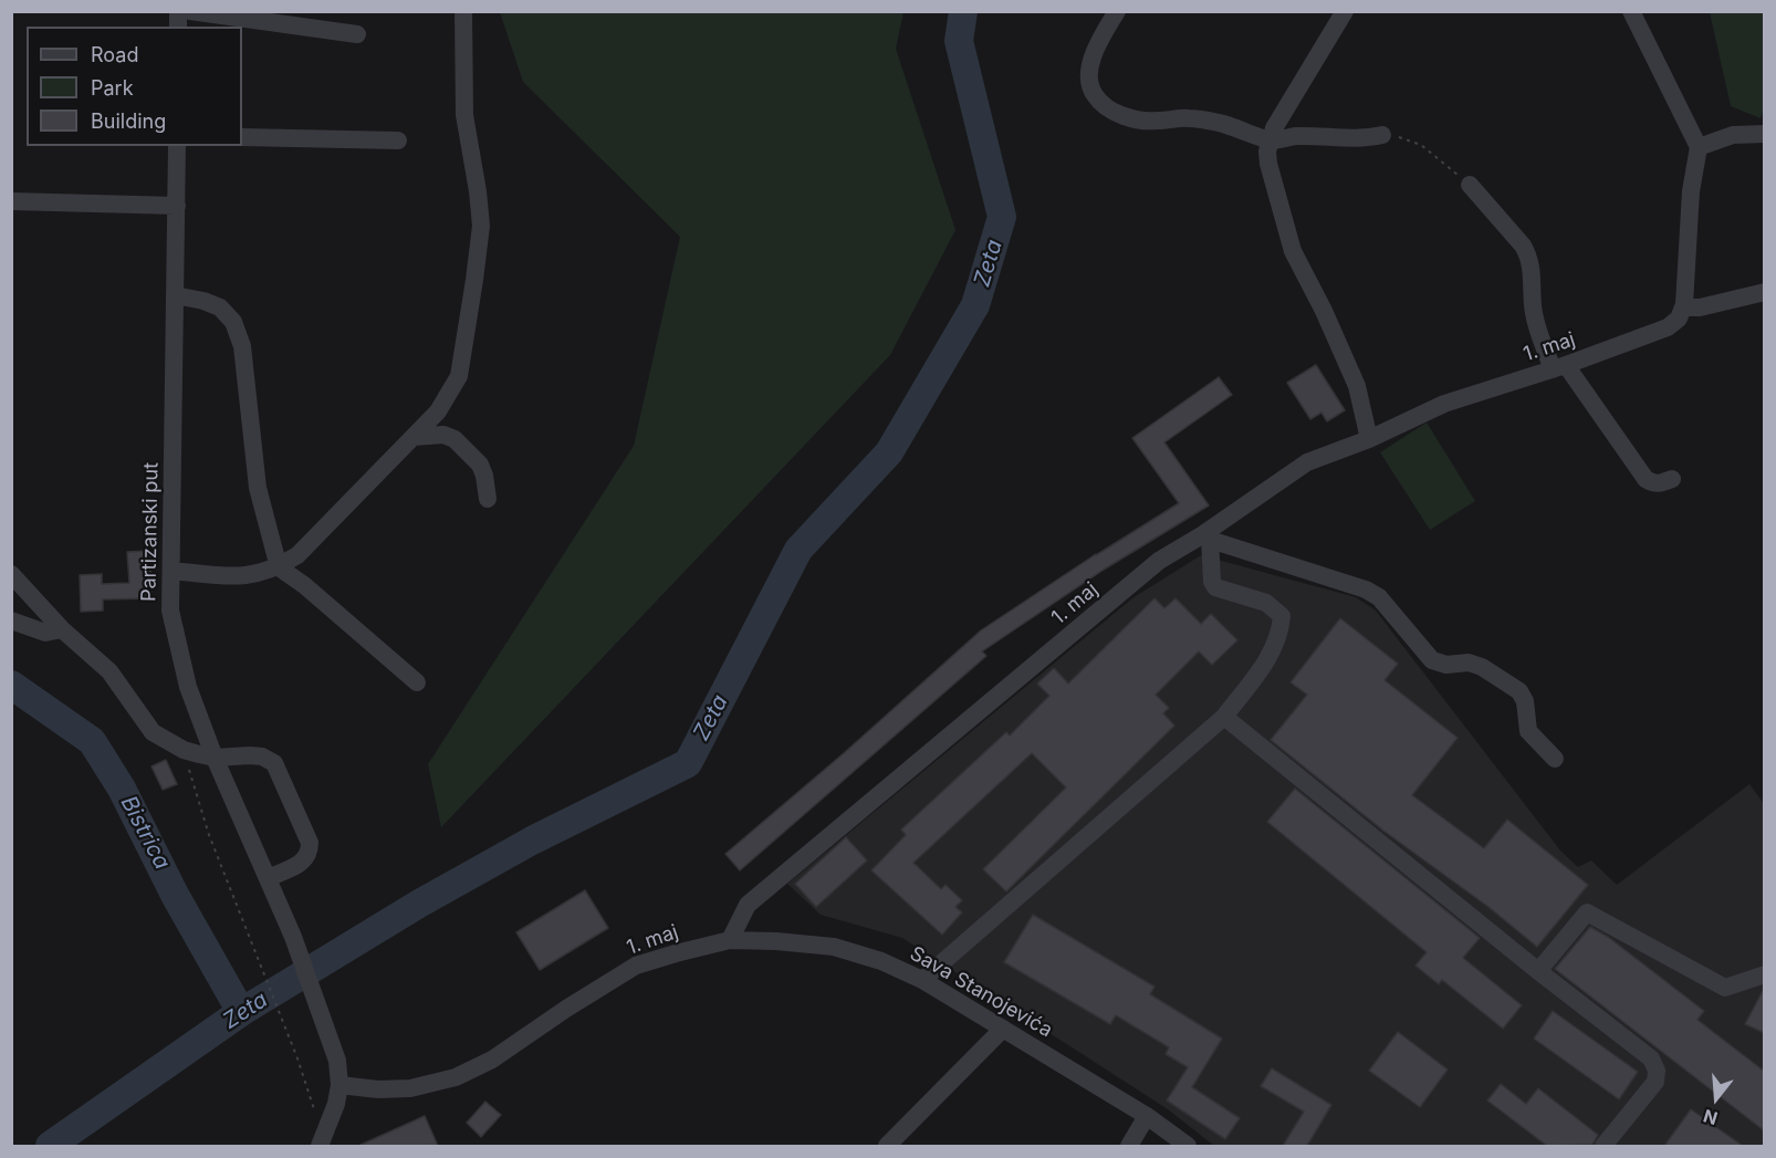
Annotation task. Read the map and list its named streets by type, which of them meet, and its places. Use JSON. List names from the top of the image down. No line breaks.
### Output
{"streets":{"street":["1. maj","Partizanski put","Sava Stanojevića"]},"crossings":[["1. maj","Partizanski put"],["1. maj","Sava Stanojevića"]],"water":["Zeta","Bistrica"],"legend":["Road","Park","Building"],"north":"bottom"}
